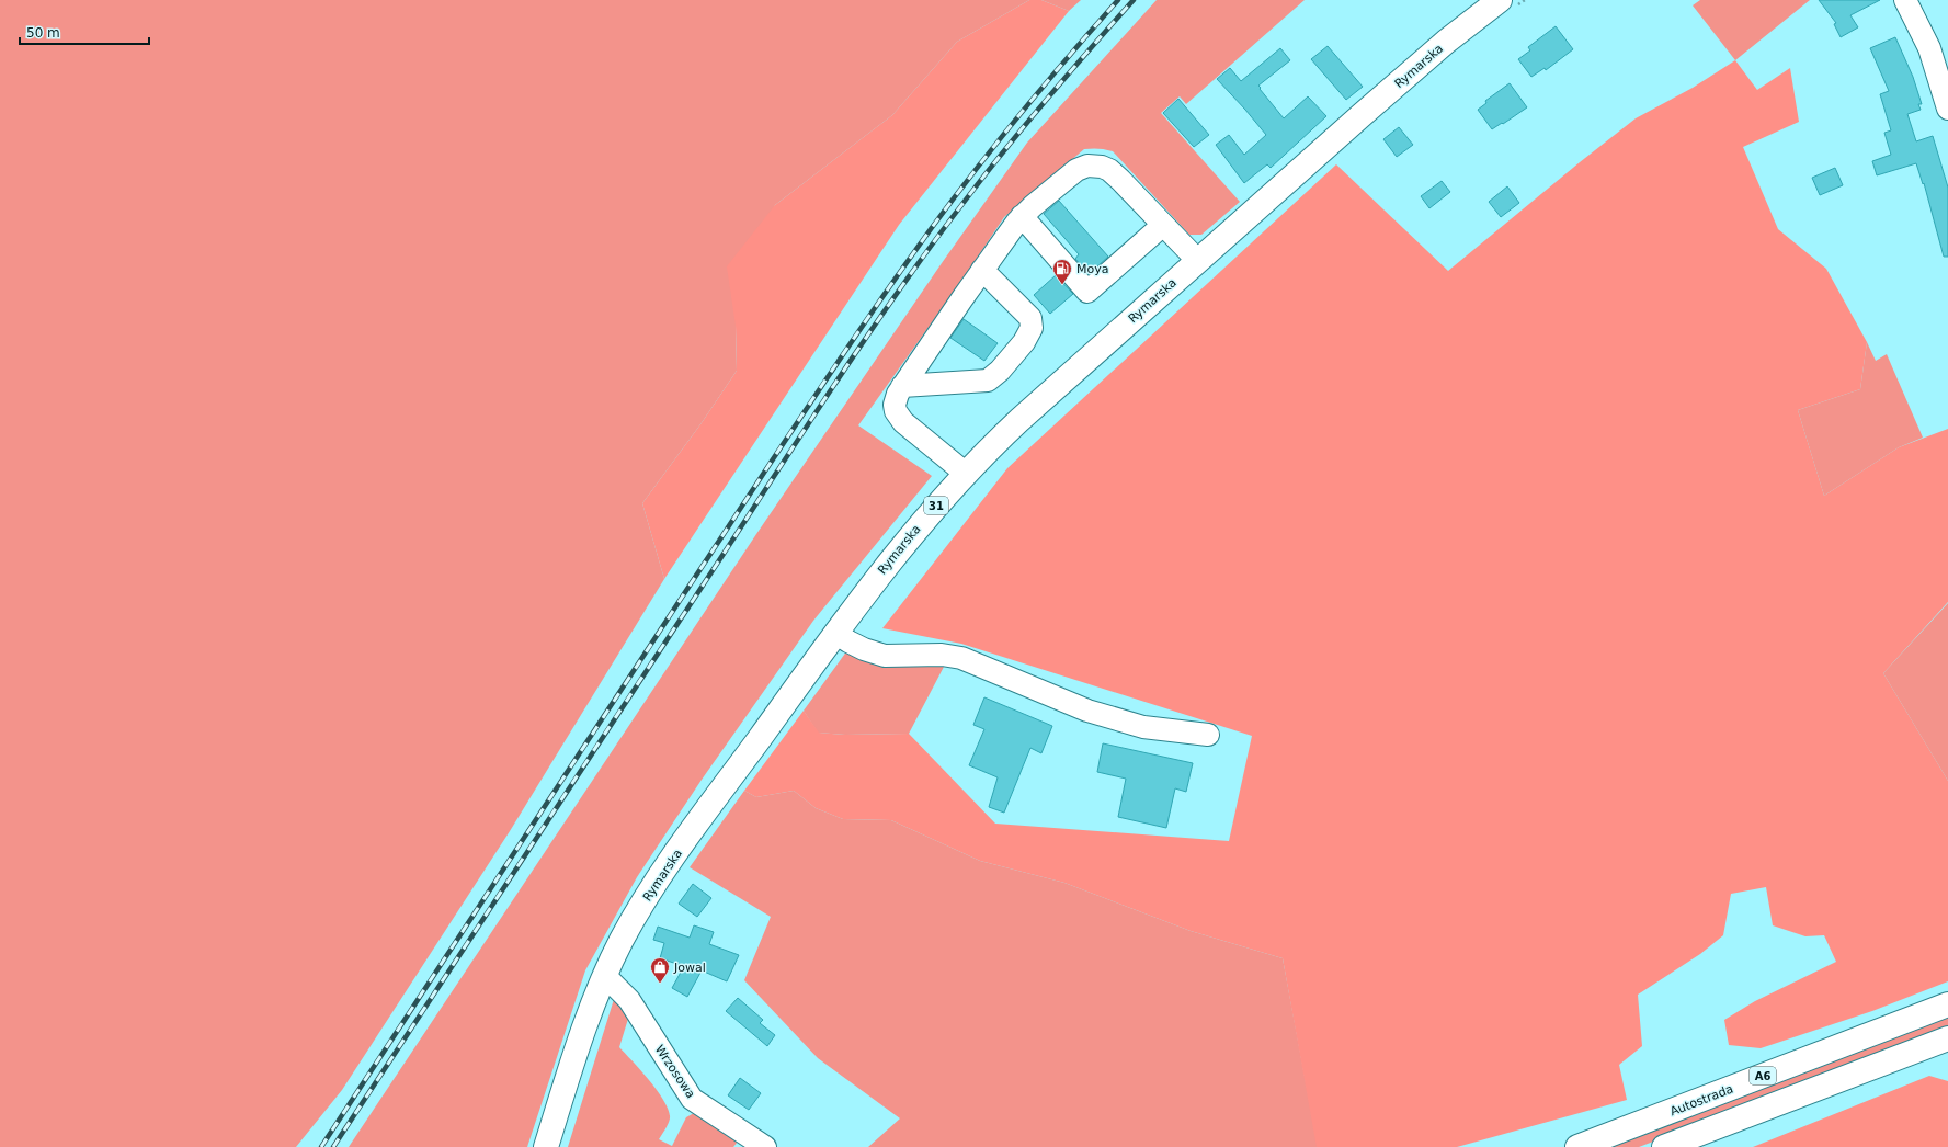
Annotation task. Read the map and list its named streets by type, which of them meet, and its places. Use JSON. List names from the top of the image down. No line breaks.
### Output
{"streets":{"main road":["Rymarska","31","A6","Autostrada"],"street":["Wrzosowa"]},"crossings":[["Rymarska","Wrzosowa"]],"places":{"fuel station":["Moya"],"shop":["Jowal"]},"scale_bar":"50 m"}
